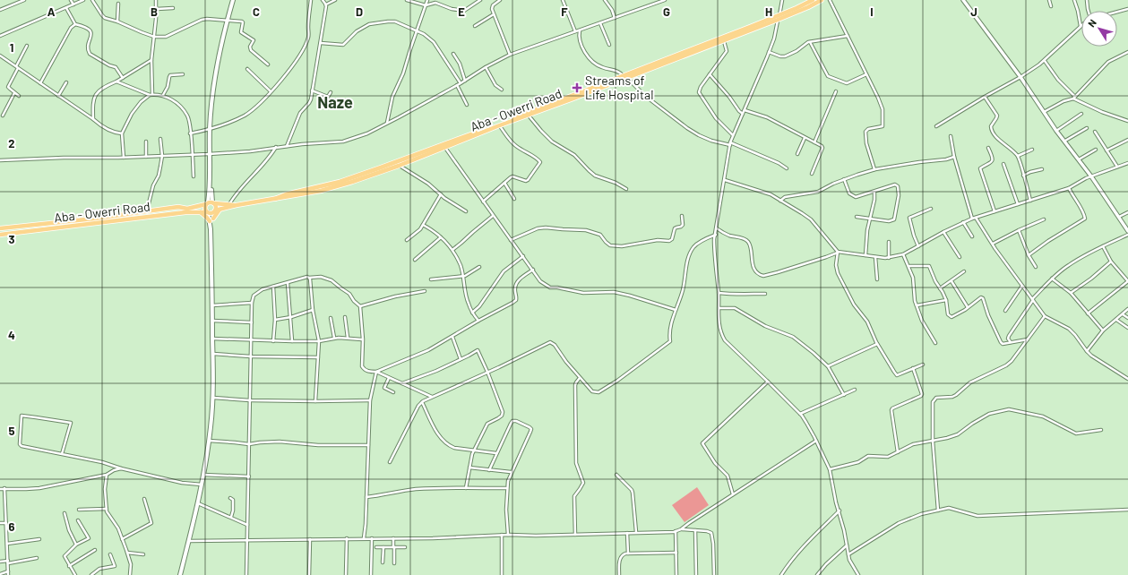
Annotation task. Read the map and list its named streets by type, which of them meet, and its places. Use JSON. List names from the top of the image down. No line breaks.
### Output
{"streets":{"highway":["Aba - Owerri Road"]},"districts":["Naze"],"places":{"health":["Streams of Life Hospital"]},"north":"top left","grid":{"columns":["A","B","C","D","E","F","G","H","I","J"],"rows":["1","2","3","4","5","6"]}}
